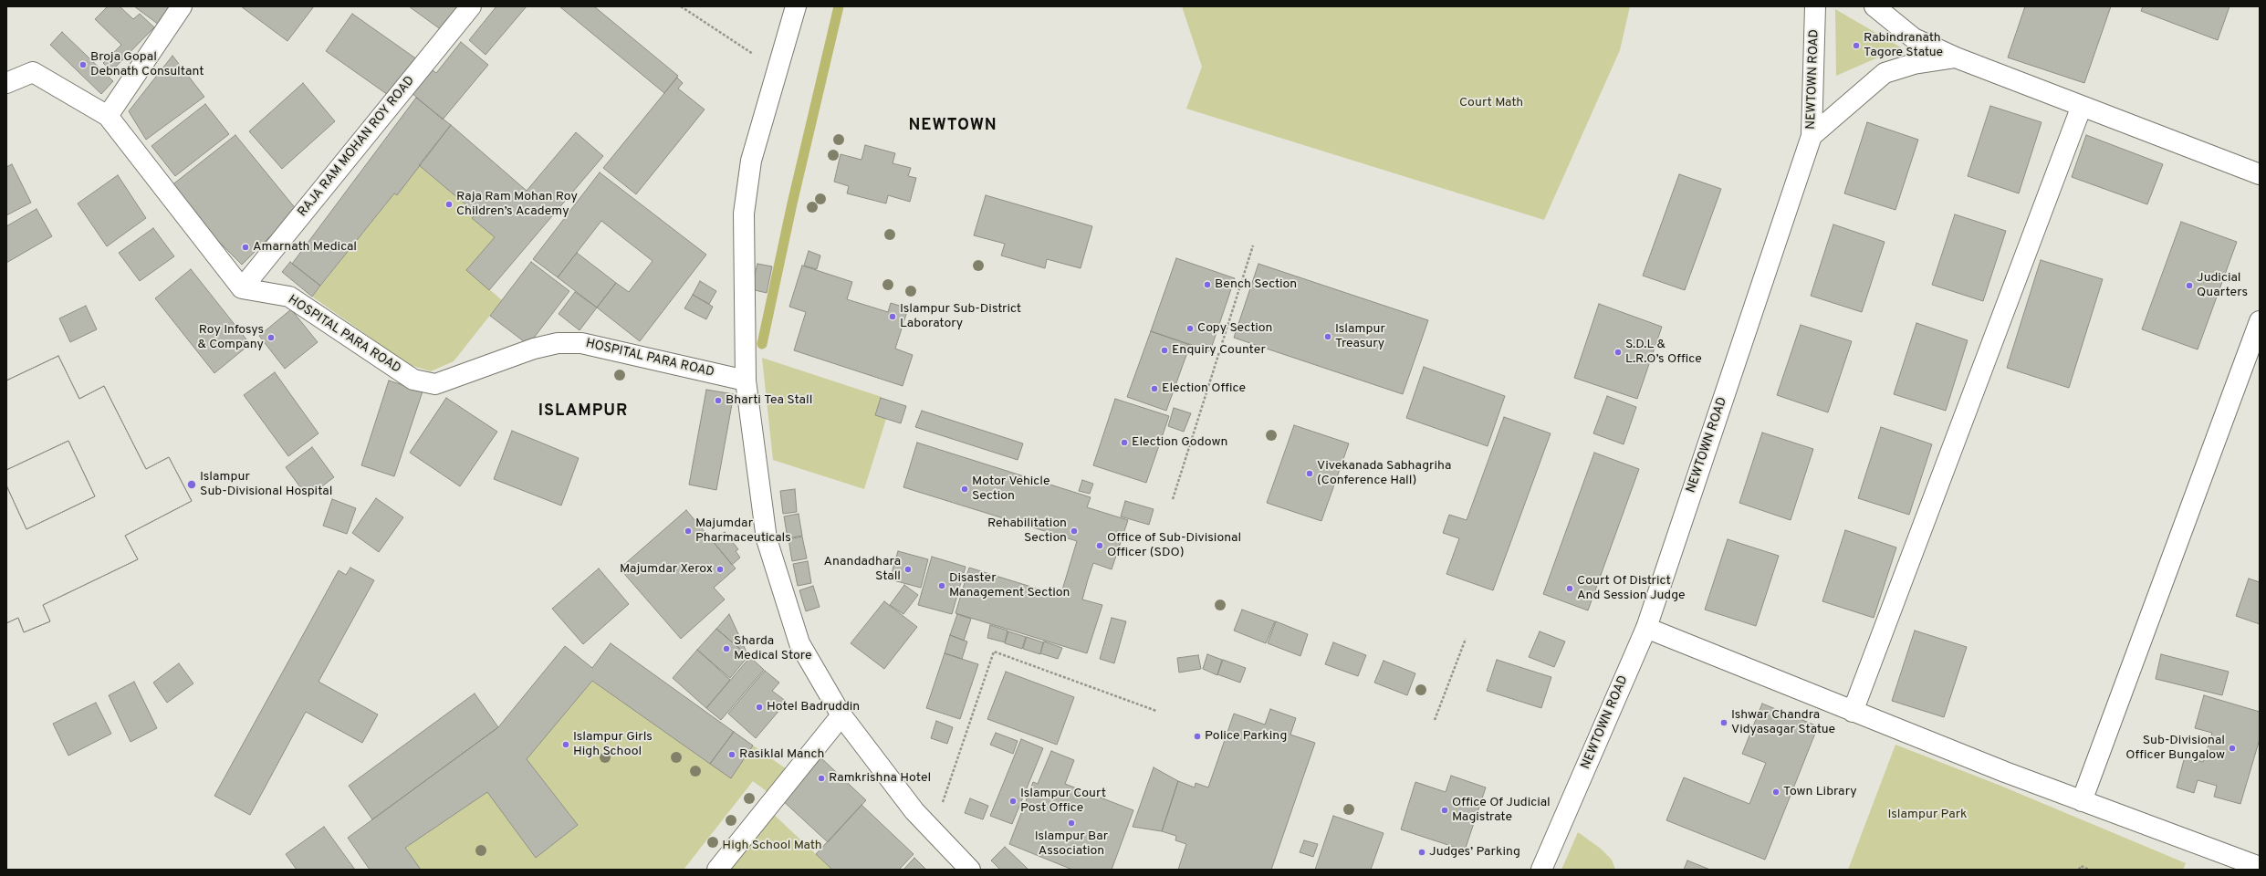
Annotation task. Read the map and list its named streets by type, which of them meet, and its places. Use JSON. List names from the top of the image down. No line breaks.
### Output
{"streets":{"street":["NEWTOWN ROAD","RAJA RAM MOHAN ROY ROAD","HOSPITAL PARA ROAD"]},"crossings":[["RAJA RAM MOHAN ROY ROAD","HOSPITAL PARA ROAD"]],"districts":["NEWTOWN","ISLAMPUR"],"parks":["Court Math","Islampur Park","High School Math"],"places":["Rabindranath Tagore Statue","Broja Gopal Debnath Consultant","Raja Ram Mohan Roy Children’s Academy","Amarnath Medical","Bench Section","Judicial Quarters","Islampur Sub-District Laboratory","Copy Section","Islampur Treasury","Roy Infosys & Company","Enquiry Counter","S.D.L & L.R.O’s Office","Election Office","Bharti Tea Stall","Election Godown","Vivekanada Sabhagriha (Conference Hall)","Islampur Sub-Divisional Hospital","Motor Vehicle Section","Majumdar Pharmaceuticals","Rehabilitation Section","Office of Sub-Divisional Officer (SDO)","Majumdar Xerox","Anandadhara Stall","Disaster Management Section","Court Of District And Session Judge","Sharda Medical Store","Hotel Badruddin","Ishwar Chandra Vidyasagar Statue","Police Parking","Islampur Girls High School","Sub-Divisional Officer Bungalow","Rasiklal Manch","Ramkrishna Hotel","Town Library","Islampur Court Post Office","Office Of Judicial Magistrate","Islampur Bar Association","Judges’ Parking"]}
